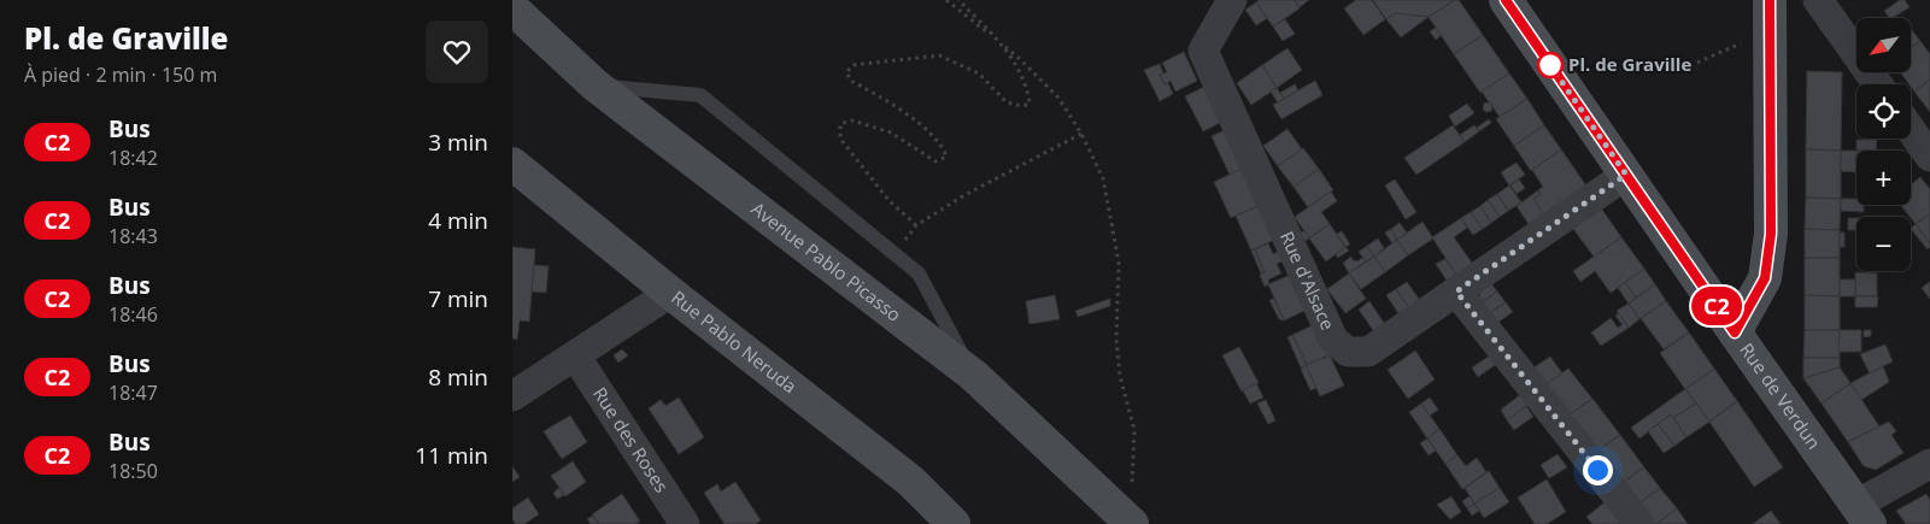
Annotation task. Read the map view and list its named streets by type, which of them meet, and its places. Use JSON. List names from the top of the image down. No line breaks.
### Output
{"streets":{"street":["Avenue Pablo Picasso","Rue d'Alsace","Rue Pablo Neruda","Rue de Verdun","Rue des Roses"]},"crossings":[["Rue d'Alsace","Rue de Verdun"]],"places":["Pl. de Graville"],"lines":["bus line C2"],"north":"bottom left","page":{"heading":["Pl. de Graville","À pied · 2 min · 150 m"],"on_map":"C2","map_buttons":["+","−"],"list":[{"mark":"C2","name":"Bus","note":"18:42","value":"3 min"},{"mark":"C2","name":"Bus","note":"18:43","value":"4 min"},{"mark":"C2","name":"Bus","note":"18:46","value":"7 min"},{"mark":"C2","name":"Bus","note":"18:47","value":"8 min"},{"mark":"C2","name":"Bus","note":"18:50","value":"11 min"}]}}
